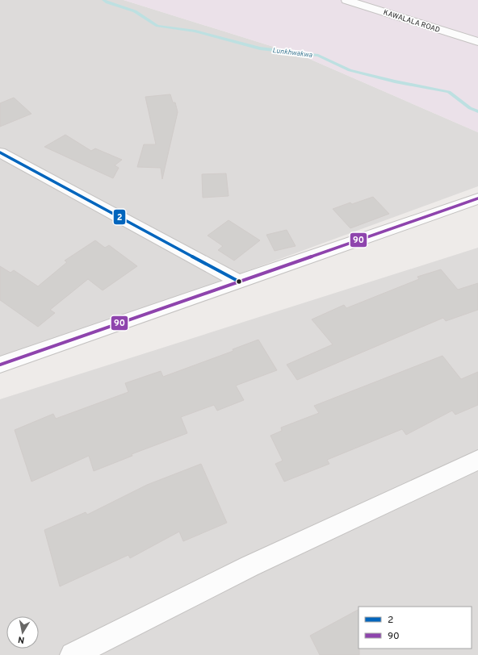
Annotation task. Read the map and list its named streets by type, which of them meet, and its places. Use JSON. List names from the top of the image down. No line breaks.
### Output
{"streets":{"street":["KAWALALA ROAD"]},"water":["Lunkhwakwa"],"lines":["transit line 2","transit line 90"],"legend":["2","90"],"north":"bottom"}
